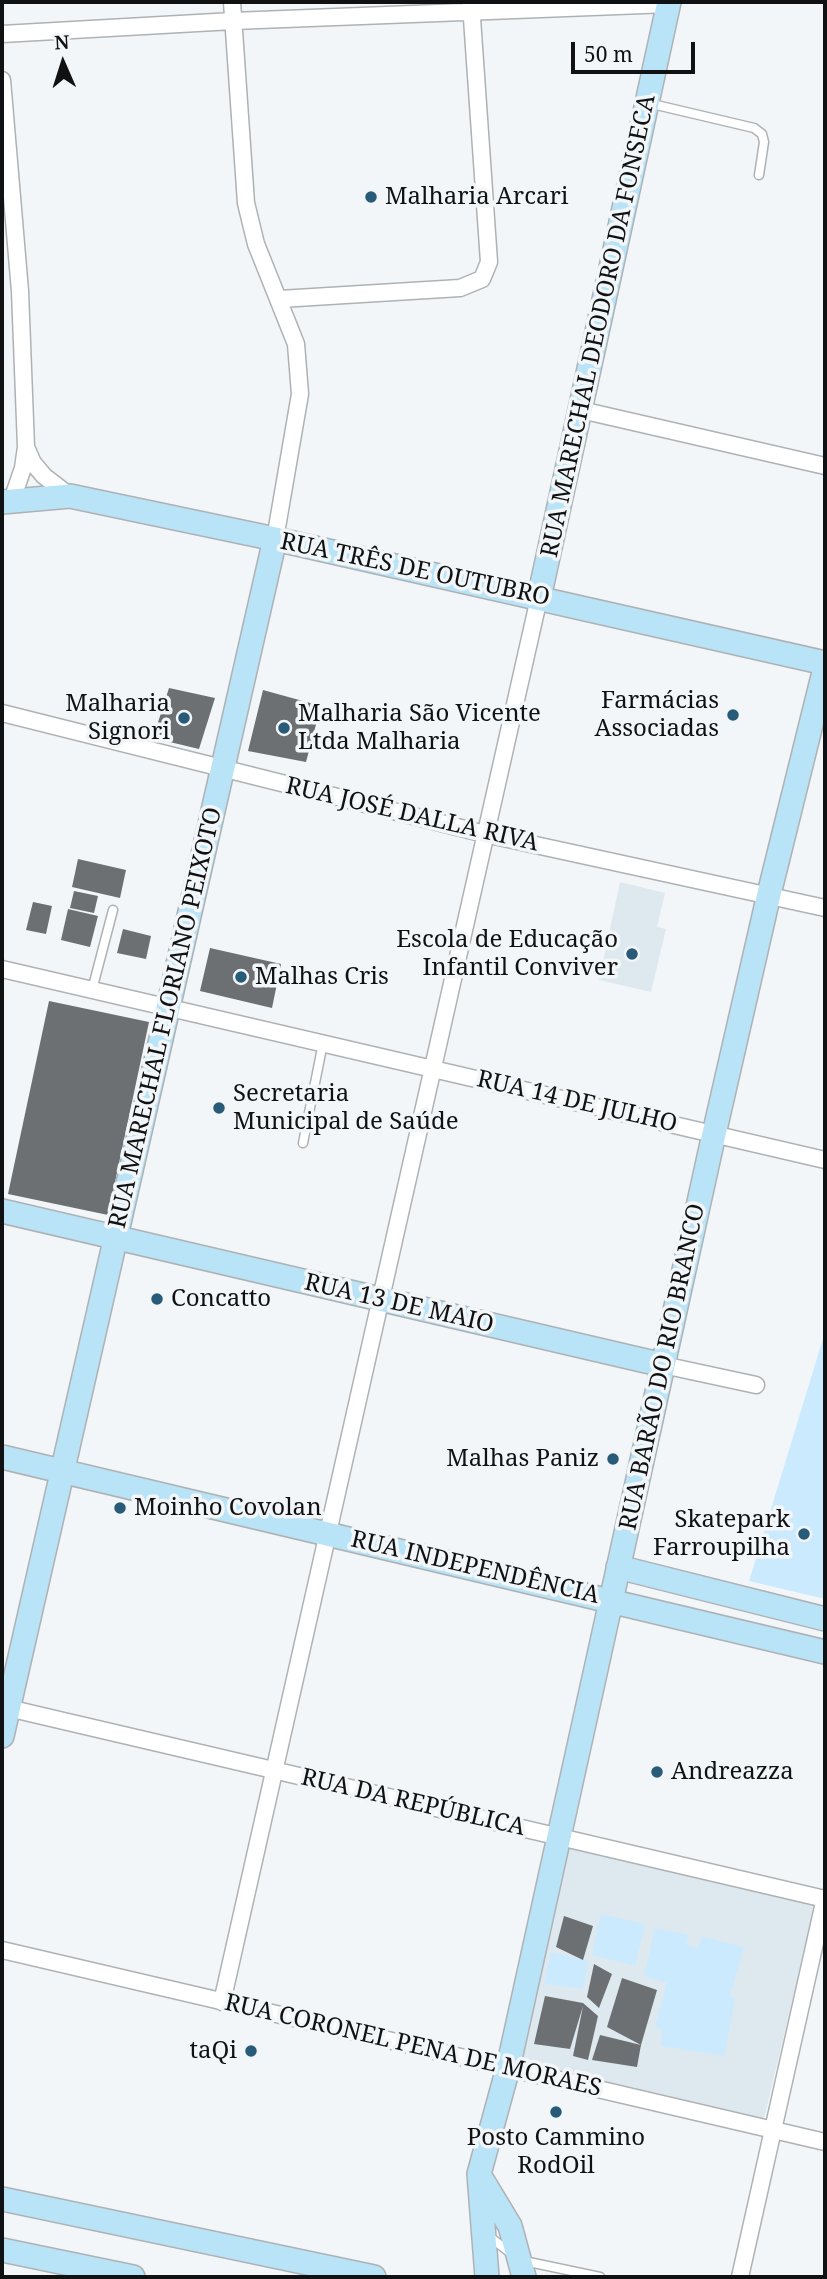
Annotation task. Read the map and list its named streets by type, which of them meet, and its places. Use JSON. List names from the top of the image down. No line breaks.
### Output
{"streets":{"main road":["RUA MARECHAL DEODORO DA FONSECA","RUA TRÊS DE OUTUBRO","RUA MARECHAL FLORIANO PEIXOTO","RUA 13 DE MAIO","RUA BARÃO DO RIO BRANCO","RUA INDEPENDÊNCIA"],"street":["RUA JOSÉ DALLA RIVA","RUA 14 DE JULHO","RUA DA REPÚBLICA","RUA CORONEL PENA DE MORAES"]},"crossings":[["RUA MARECHAL DEODORO DA FONSECA","RUA TRÊS DE OUTUBRO"],["RUA MARECHAL DEODORO DA FONSECA","RUA JOSÉ DALLA RIVA"],["RUA MARECHAL DEODORO DA FONSECA","RUA 14 DE JULHO"],["RUA MARECHAL DEODORO DA FONSECA","RUA 13 DE MAIO"],["RUA MARECHAL DEODORO DA FONSECA","RUA INDEPENDÊNCIA"],["RUA MARECHAL DEODORO DA FONSECA","RUA DA REPÚBLICA"],["RUA MARECHAL DEODORO DA FONSECA","RUA CORONEL PENA DE MORAES"],["RUA TRÊS DE OUTUBRO","RUA MARECHAL FLORIANO PEIXOTO"],["RUA TRÊS DE OUTUBRO","RUA BARÃO DO RIO BRANCO"],["RUA JOSÉ DALLA RIVA","RUA MARECHAL FLORIANO PEIXOTO"],["RUA JOSÉ DALLA RIVA","RUA BARÃO DO RIO BRANCO"],["RUA MARECHAL FLORIANO PEIXOTO","RUA 14 DE JULHO"],["RUA MARECHAL FLORIANO PEIXOTO","RUA 13 DE MAIO"],["RUA MARECHAL FLORIANO PEIXOTO","RUA INDEPENDÊNCIA"],["RUA MARECHAL FLORIANO PEIXOTO","RUA DA REPÚBLICA"],["RUA 14 DE JULHO","RUA BARÃO DO RIO BRANCO"],["RUA 13 DE MAIO","RUA BARÃO DO RIO BRANCO"],["RUA BARÃO DO RIO BRANCO","RUA INDEPENDÊNCIA"],["RUA BARÃO DO RIO BRANCO","RUA DA REPÚBLICA"],["RUA BARÃO DO RIO BRANCO","RUA CORONEL PENA DE MORAES"]],"places":["Malharia Arcari","Farmácias Associadas","Malharia Signori","Malharia São Vicente Ltda Malharia","Escola de Educação Infantil Conviver","Malhas Cris","Secretaria Municipal de Saúde","Concatto","Malhas Paniz","Moinho Covolan","Skatepark Farroupilha","Andreazza","taQi","Posto Cammino RodOil"],"scale_bar":"50 m","north":"top"}
